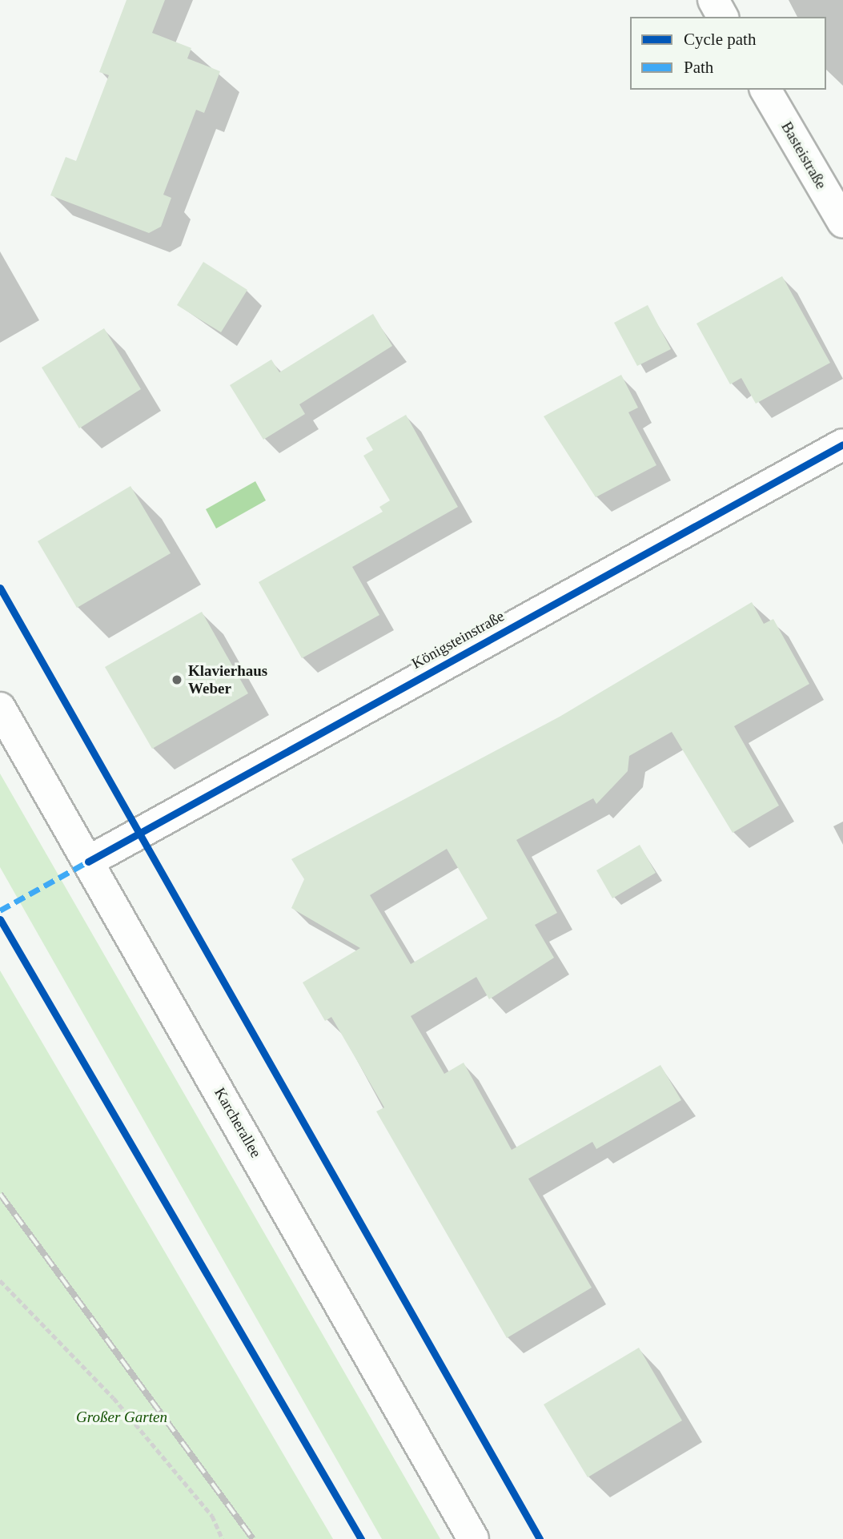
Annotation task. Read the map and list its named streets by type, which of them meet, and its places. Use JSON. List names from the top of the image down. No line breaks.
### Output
{"streets":{"street":["Basteistraße","Königsteinstraße","Karcherallee"]},"crossings":[["Königsteinstraße","Karcherallee"]],"parks":["Großer Garten"],"places":["Klavierhaus Weber"],"legend":["Cycle path","Path"]}
